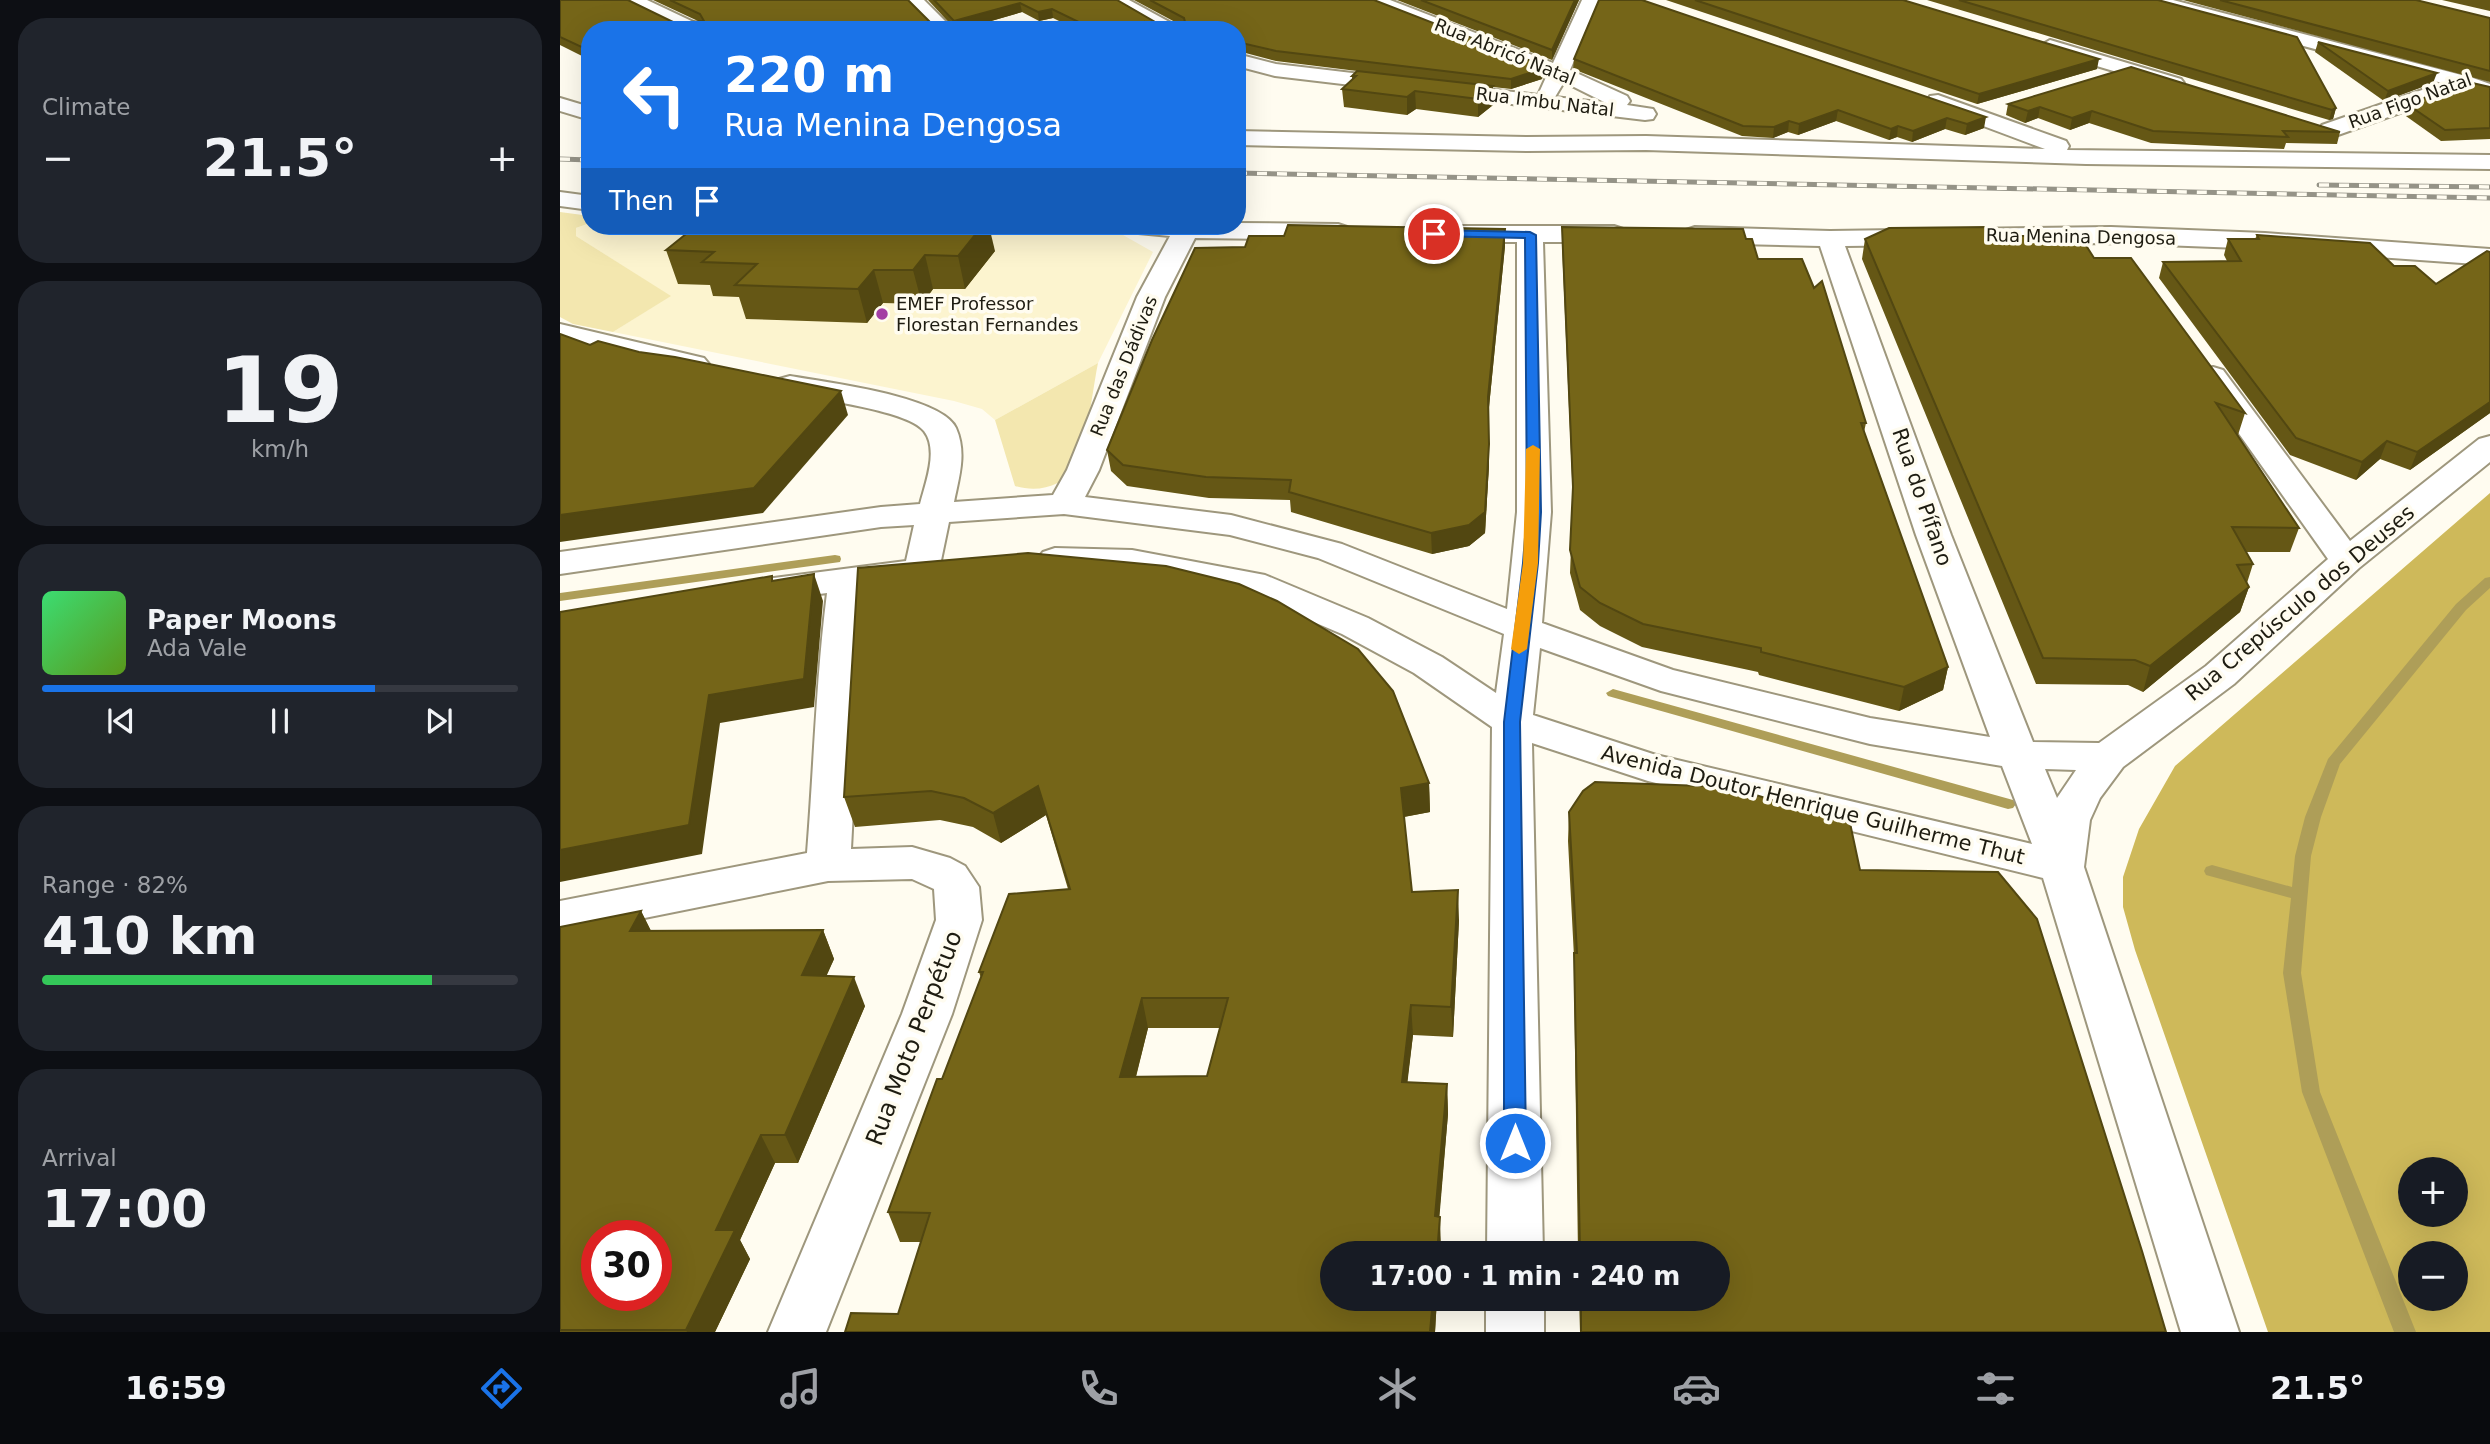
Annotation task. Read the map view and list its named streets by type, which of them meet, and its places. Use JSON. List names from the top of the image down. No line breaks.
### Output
{"streets":{"street":["Rua Abricó Natal","Rua Figo Natal","Rua Imbu Natal","Rua Menina Dengosa","Rua das Dádivas","Rua do Pífano","Rua Crepúsculo dos Deuses","Avenida Doutor Henrique Guilherme Thut","Rua Moto Perpétuo"]},"crossings":[["Rua Abricó Natal","Rua Imbu Natal"],["Rua Menina Dengosa","Rua do Pífano"],["Rua do Pífano","Rua Crepúsculo dos Deuses"],["Rua Crepúsculo dos Deuses","Avenida Doutor Henrique Guilherme Thut"]],"places":["EMEF Professor Florestan Fernandes"],"page":{"tile":["Climate",["19","km/h"],["Range · 82%","410 km"],["Arrival","17:00"]],"turn":["220 m","Rua Menina Dengosa"],"heat":["−","21.5°","+"],"then":"Then","song":["Paper Moons","Ada Vale"],"map_buttons":["+","−"],"limit":"30","trip":"17:00 · 1 min · 240 m","tabs":["16:59","21.5°"]}}
